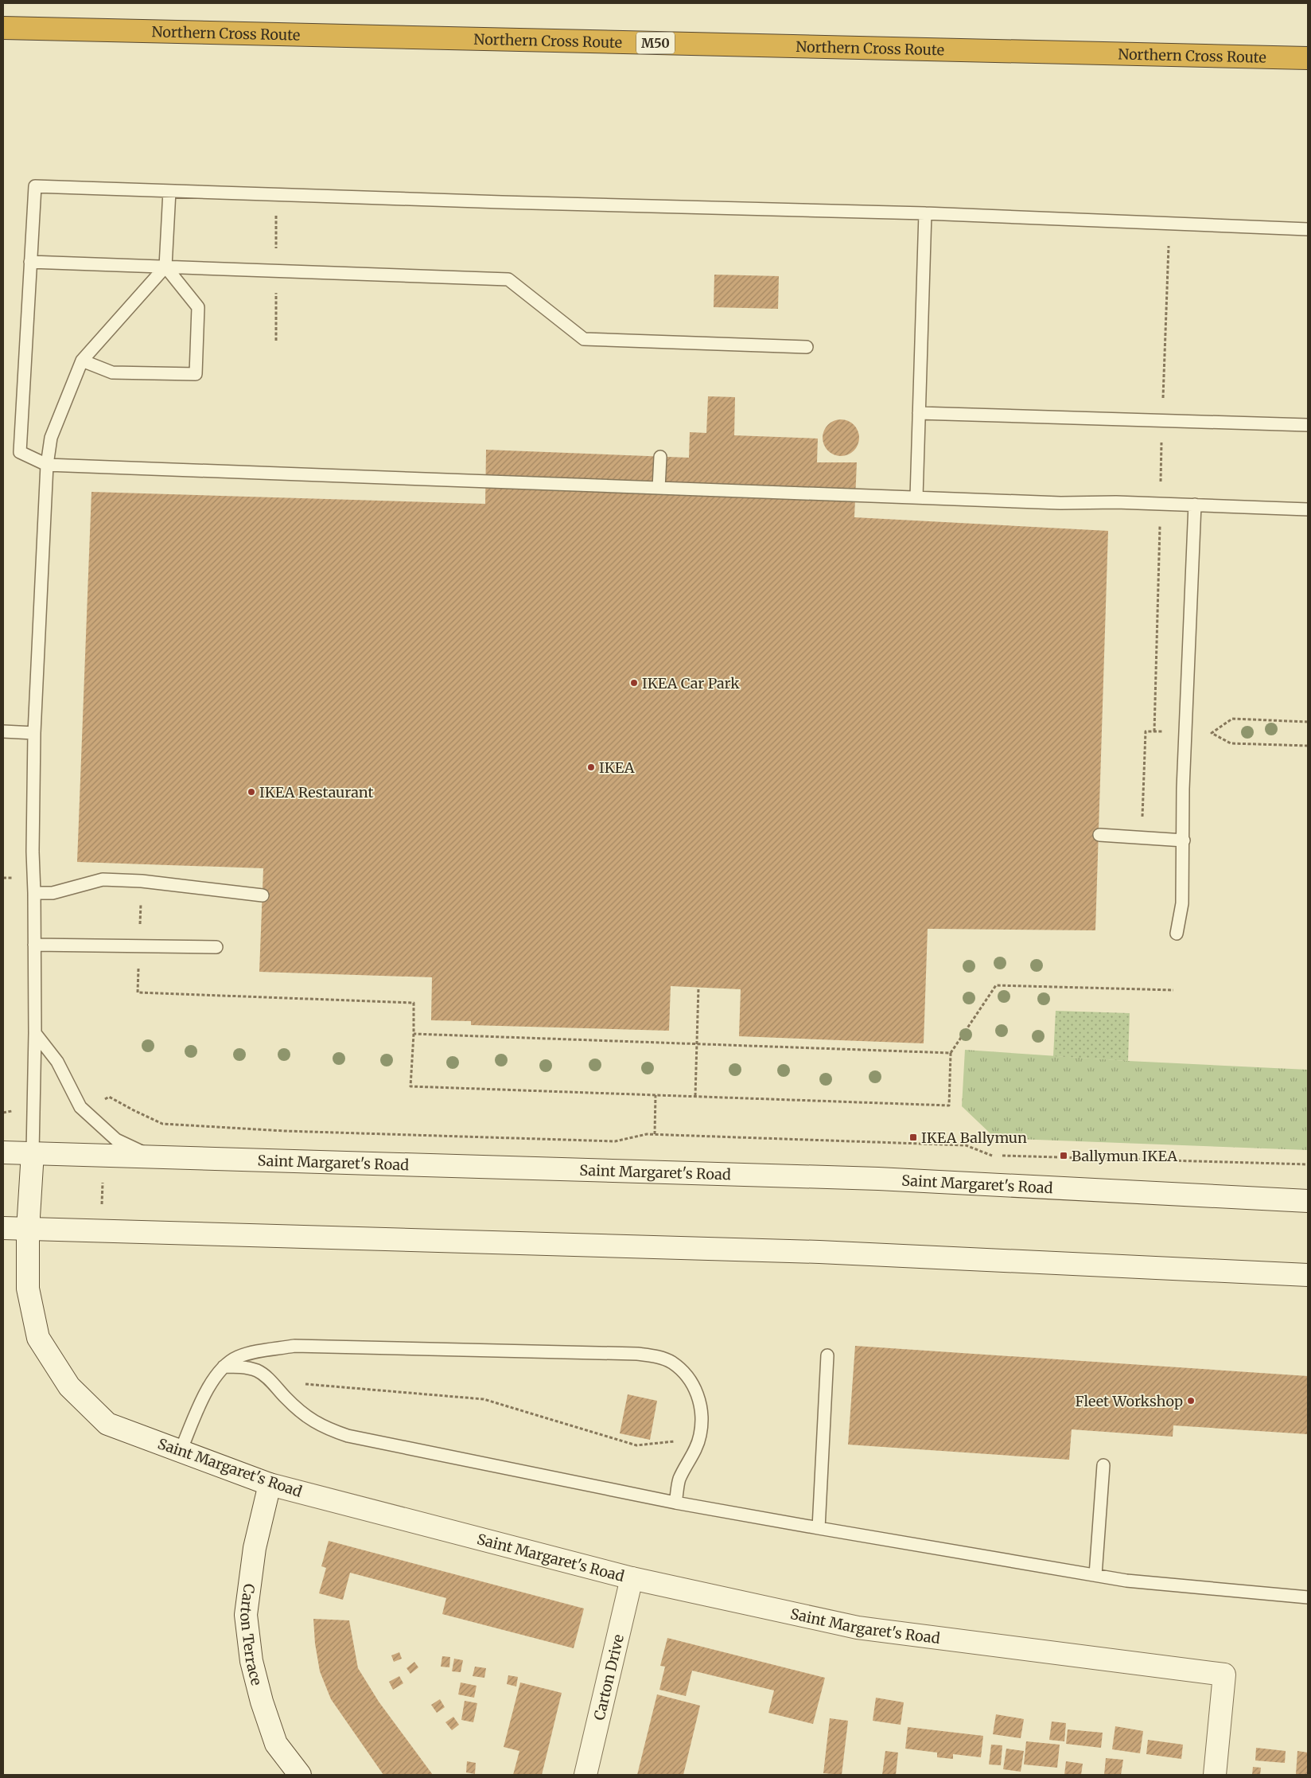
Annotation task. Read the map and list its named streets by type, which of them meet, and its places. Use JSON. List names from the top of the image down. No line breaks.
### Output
{"streets":{"highway":["Northern Cross Route","M50"],"main road":["Saint Margaret's Road","Carton Terrace","Carton Drive"]},"crossings":[["Saint Margaret's Road","Carton Terrace"],["Saint Margaret's Road","Carton Drive"]],"places":{"other":["IKEA Car Park","IKEA","IKEA Restaurant","Fleet Workshop"],"transit":["IKEA Ballymun","Ballymun IKEA"]}}
